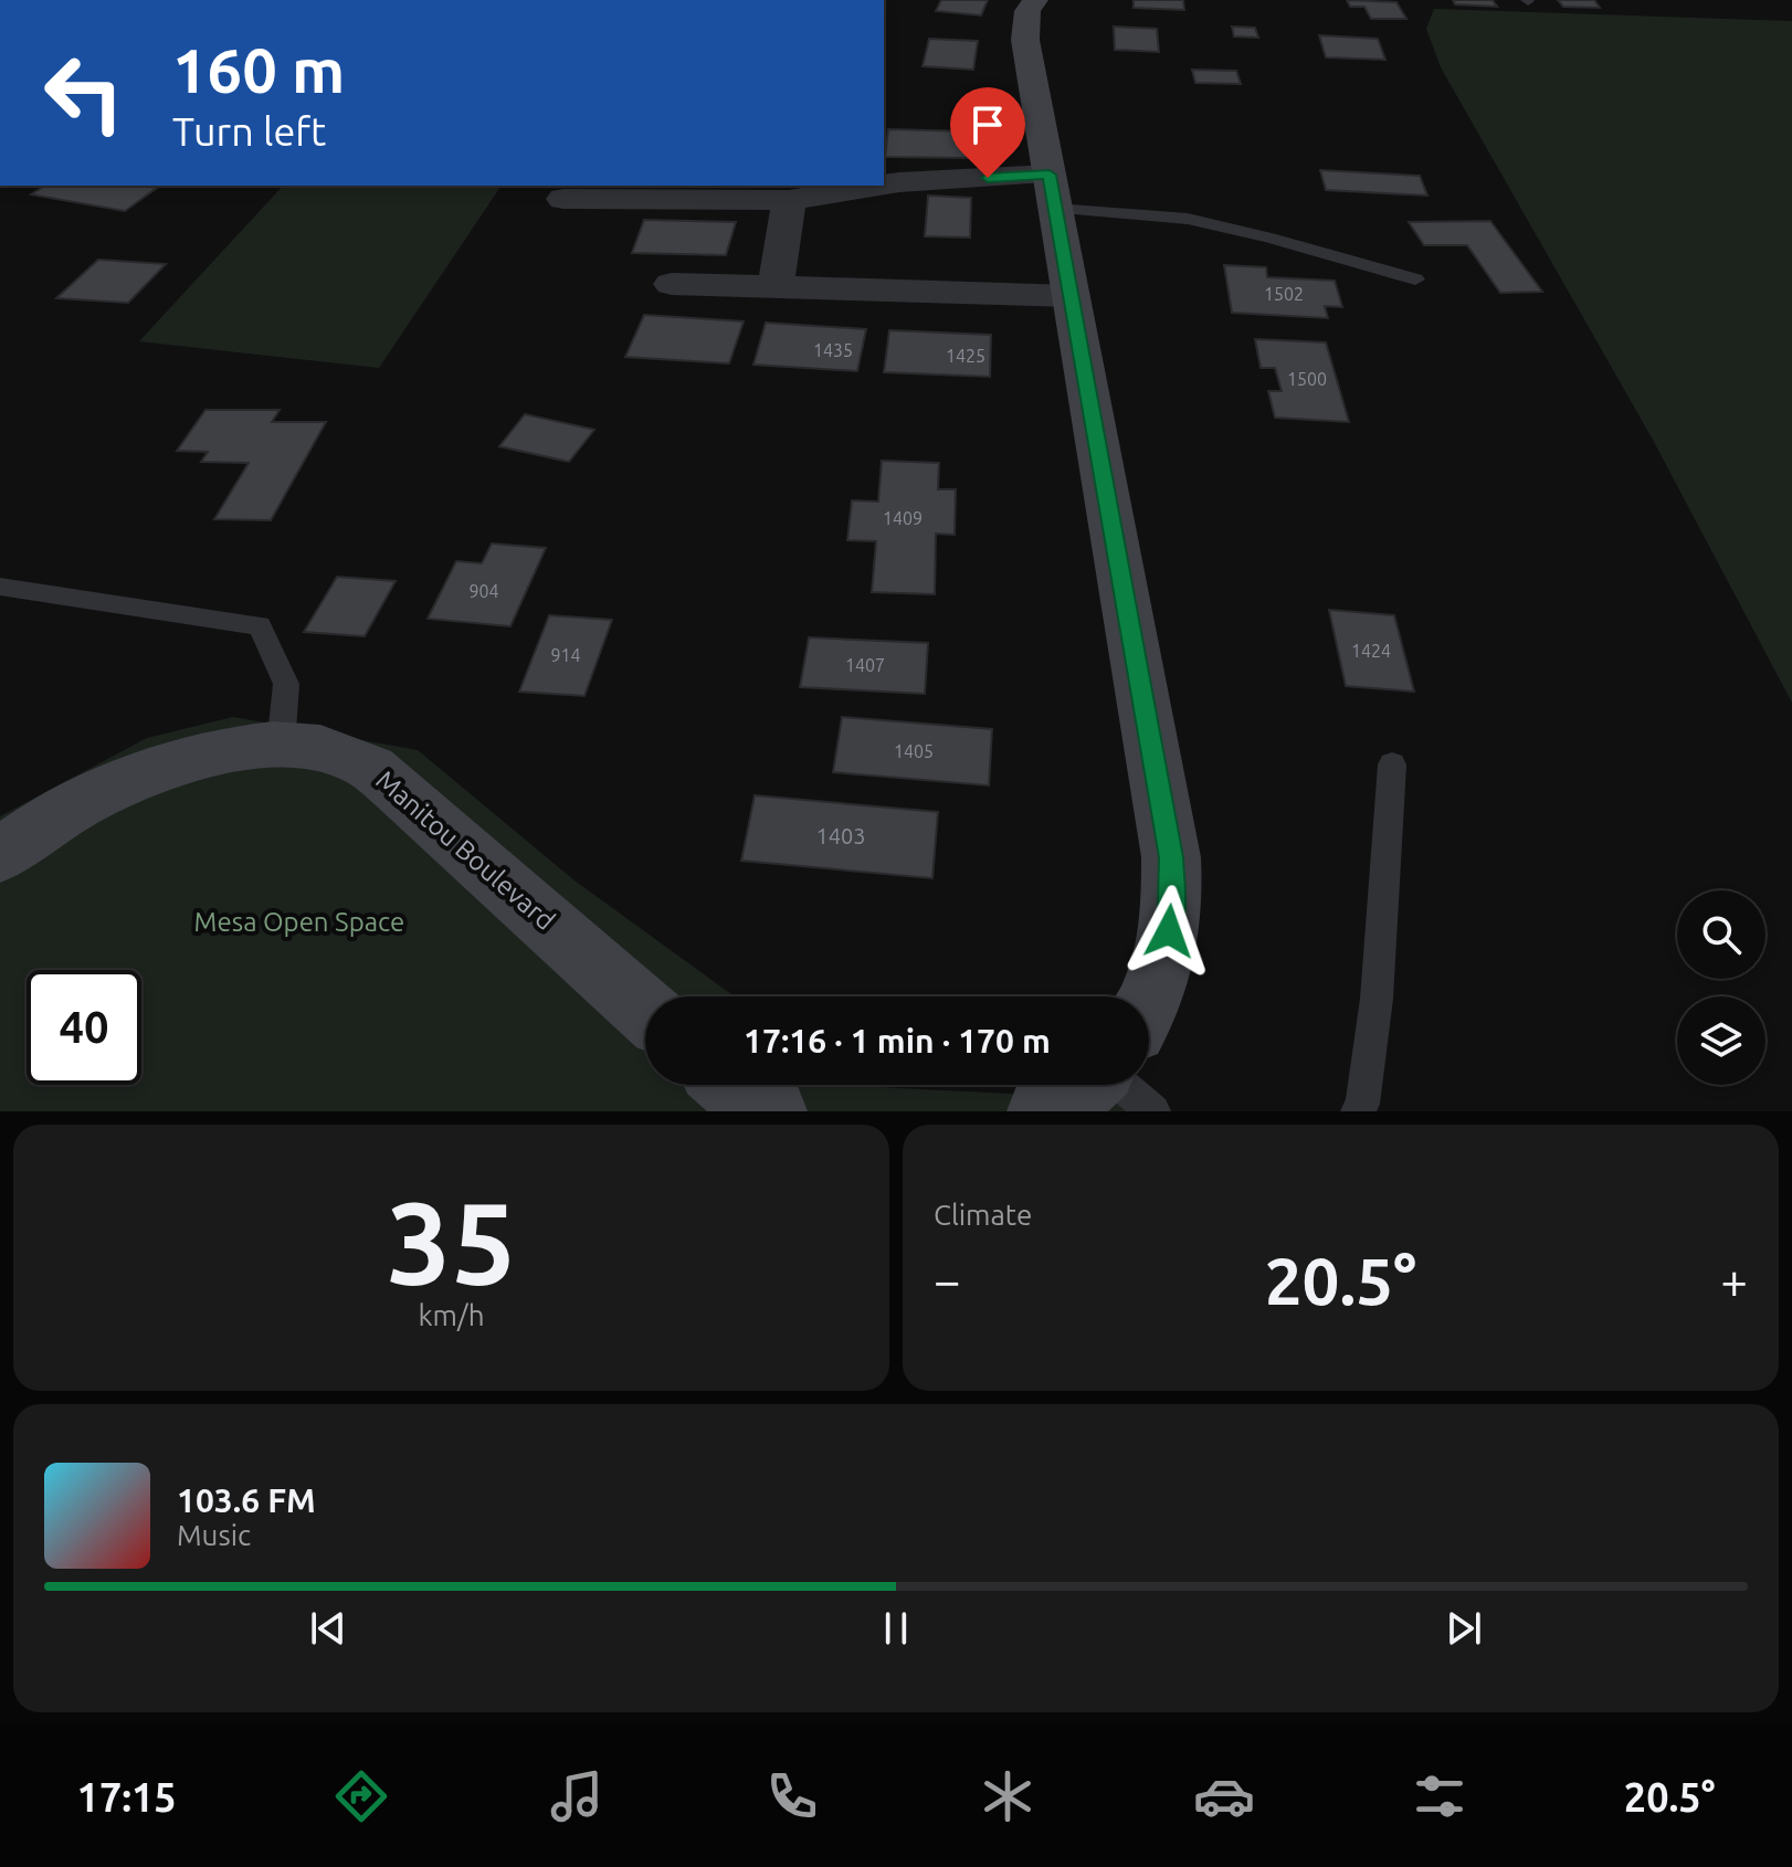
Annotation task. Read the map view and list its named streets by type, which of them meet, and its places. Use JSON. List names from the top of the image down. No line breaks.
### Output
{"streets":{"street":["Manitou Boulevard"]},"parks":["Mesa Open Space"],"house_numbers":["1502","1435","1425","1500","1409","904","1424","914","1407","1405","1403"],"page":{"turn":["160 m","Turn left"],"limit":"40","trip":"17:16 · 1 min · 170 m","tile":[["35","km/h"],"Climate"],"heat":["−","20.5°","+"],"song":["103.6 FM","Music"],"tabs":["17:15","20.5°"]}}
